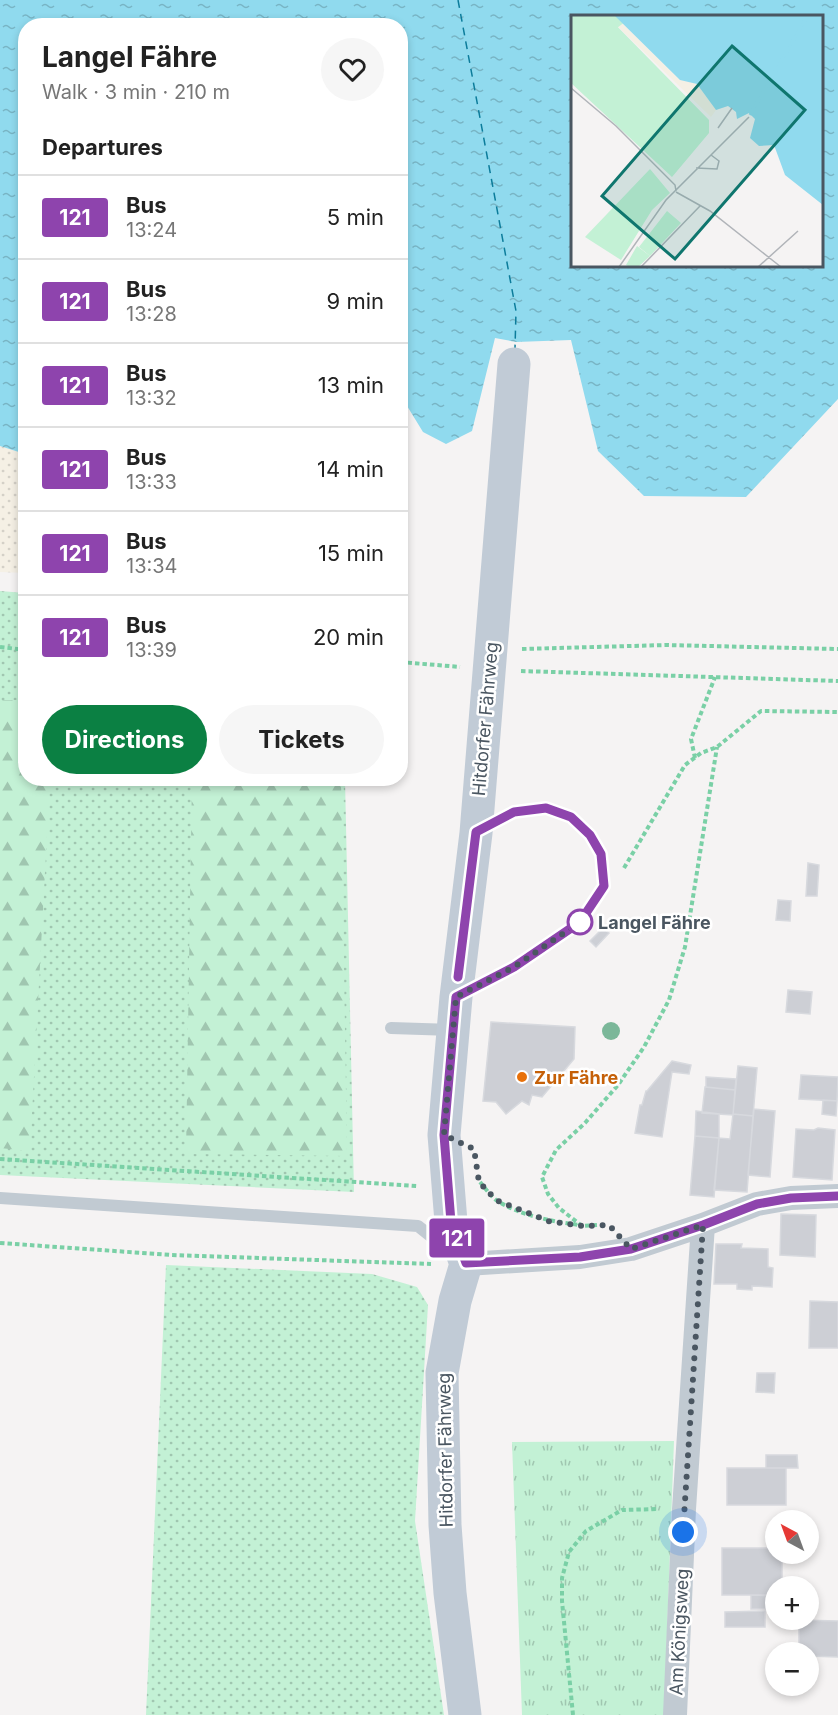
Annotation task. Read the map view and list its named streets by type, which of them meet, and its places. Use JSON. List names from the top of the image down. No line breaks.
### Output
{"streets":{"street":["Hitdorfer Fährweg","Am Königsweg"]},"places":["Langel Fähre","Zur Fähre"],"lines":["bus line 121"],"north":"top left","page":{"on_map":"121","heading":[["Langel Fähre","Walk · 3 min · 210 m"],"Departures"],"list":[{"mark":"121","name":"Bus","note":"13:24","value":"5 min"},{"mark":"121","name":"Bus","note":"13:28","value":"9 min"},{"mark":"121","name":"Bus","note":"13:32","value":"13 min"},{"mark":"121","name":"Bus","note":"13:33","value":"14 min"},{"mark":"121","name":"Bus","note":"13:34","value":"15 min"},{"mark":"121","name":"Bus","note":"13:39","value":"20 min"}],"buttons":["Directions","Tickets"],"map_buttons":["+","−"]}}
